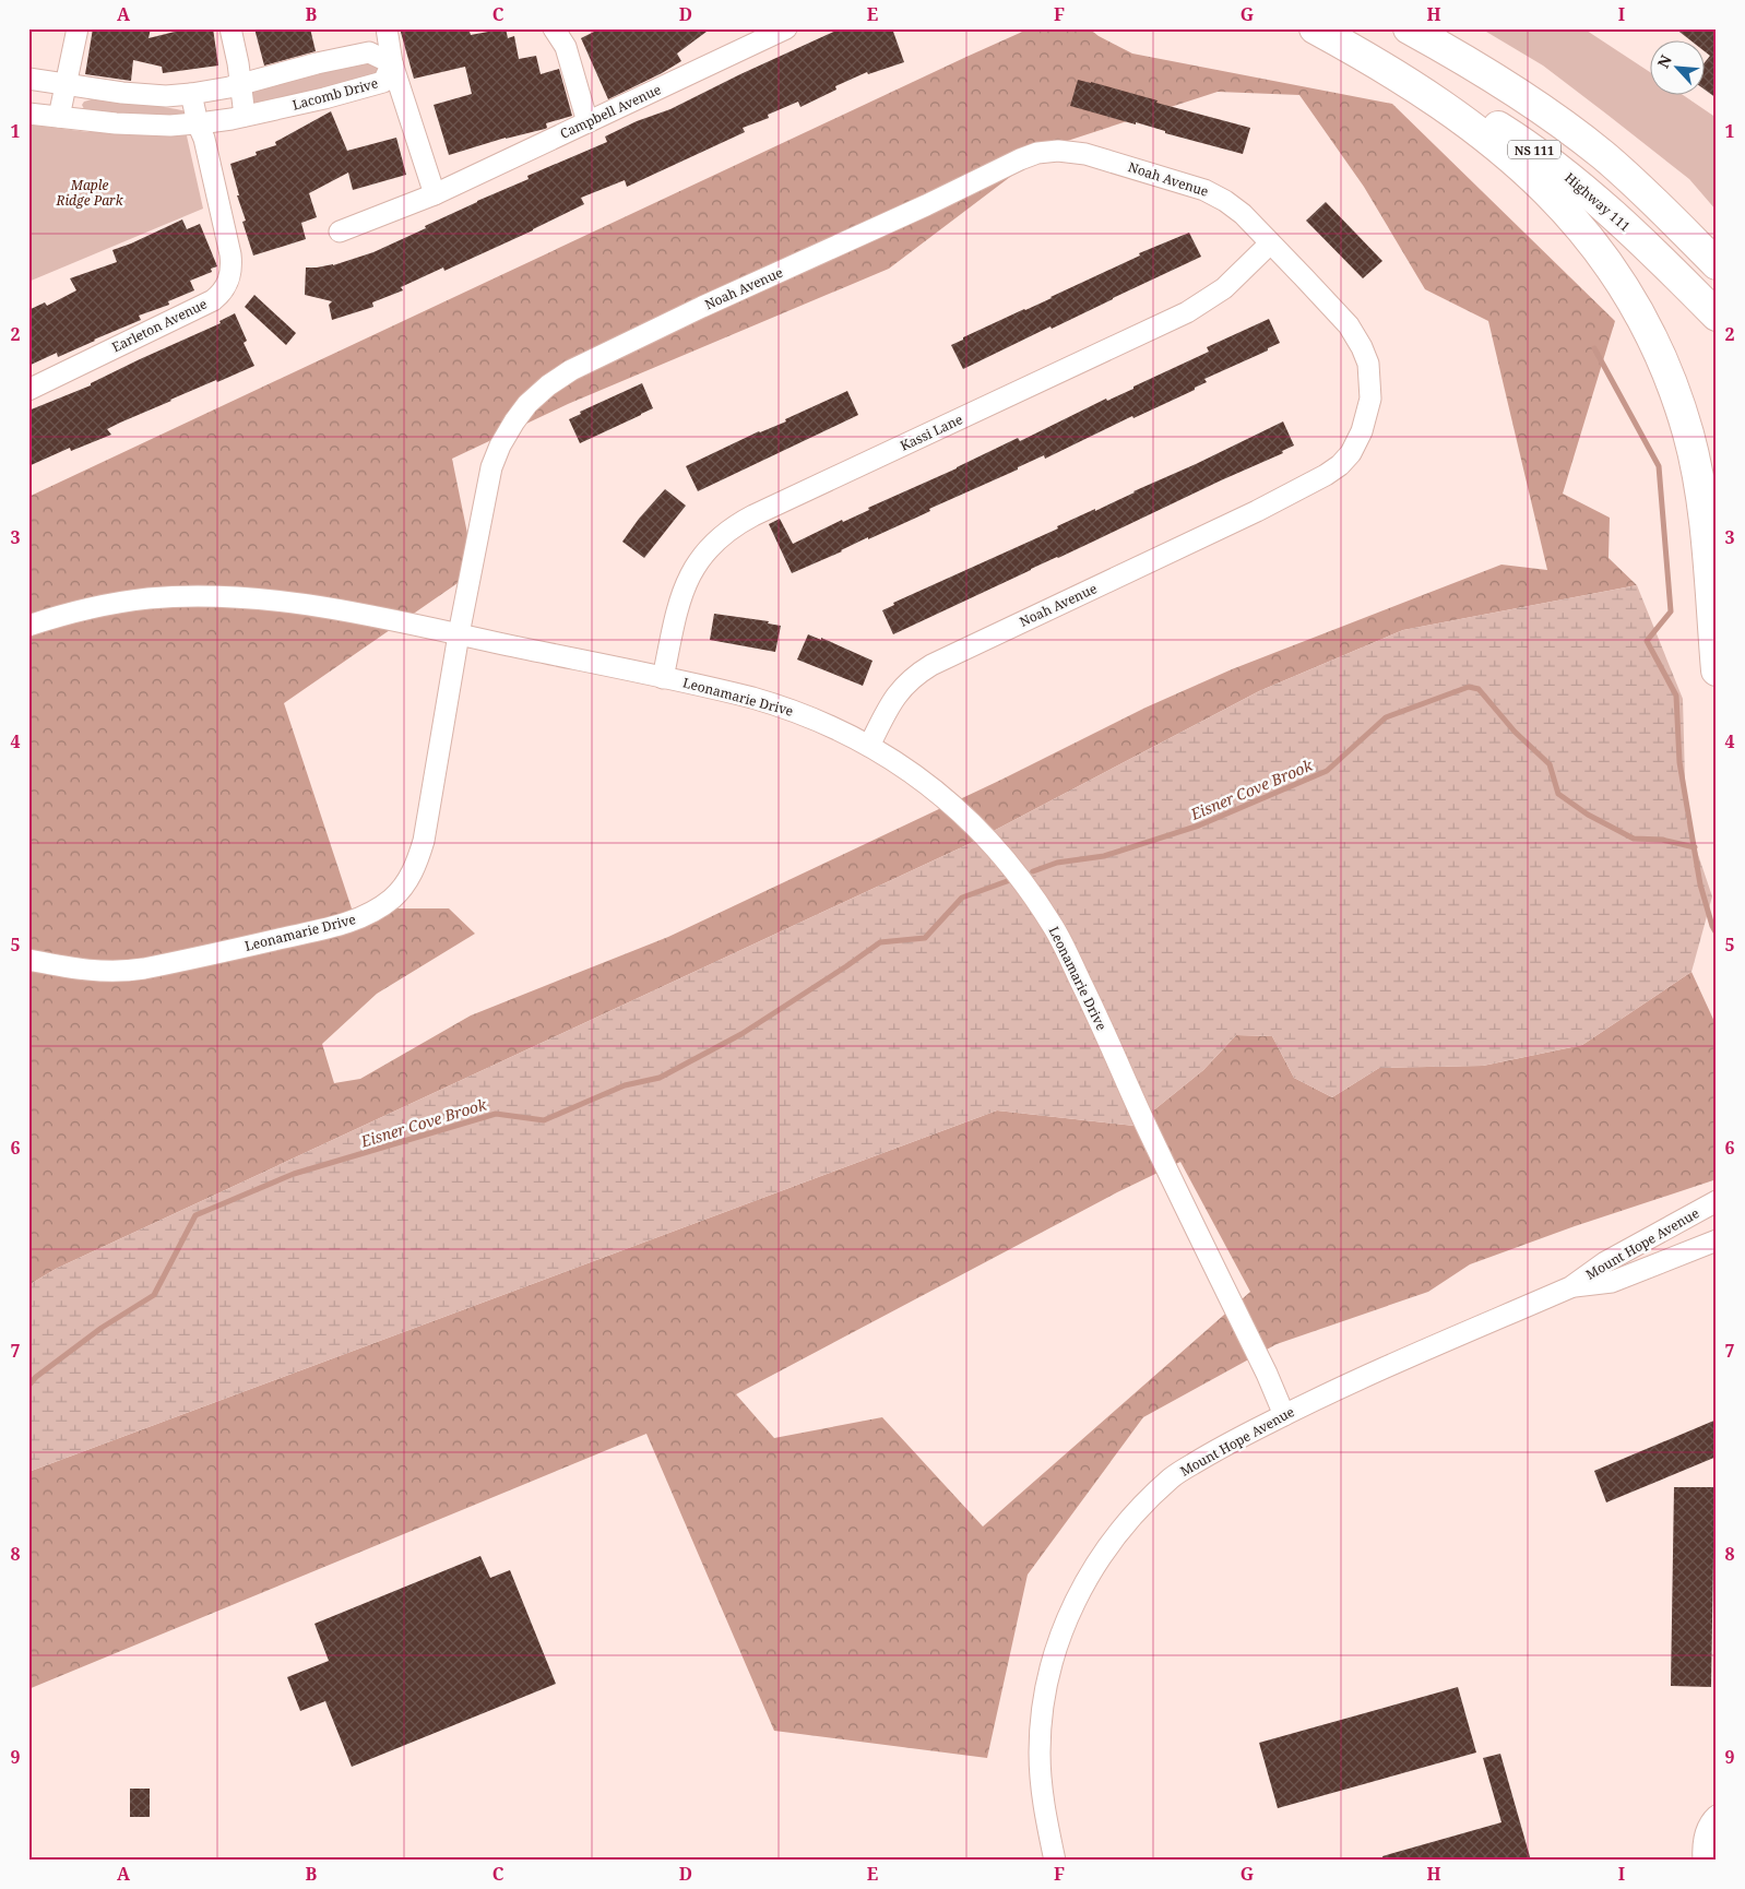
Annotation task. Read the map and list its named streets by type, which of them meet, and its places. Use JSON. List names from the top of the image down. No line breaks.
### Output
{"streets":{"highway":["NS 111","Highway 111"],"street":["Lacomb Drive","Campbell Avenue","Noah Avenue","Earleton Avenue","Kassi Lane","Leonamarie Drive","Mount Hope Avenue"]},"crossings":[["Lacomb Drive","Earleton Avenue"],["Noah Avenue","Kassi Lane"],["Noah Avenue","Leonamarie Drive"],["Kassi Lane","Leonamarie Drive"],["Leonamarie Drive","Mount Hope Avenue"]],"water":["Eisner Cove Brook"],"parks":["Maple Ridge Park"],"north":"top left","grid":{"columns":["A","B","C","D","E","F","G","H","I"],"rows":["1","2","3","4","5","6","7","8","9"]}}
